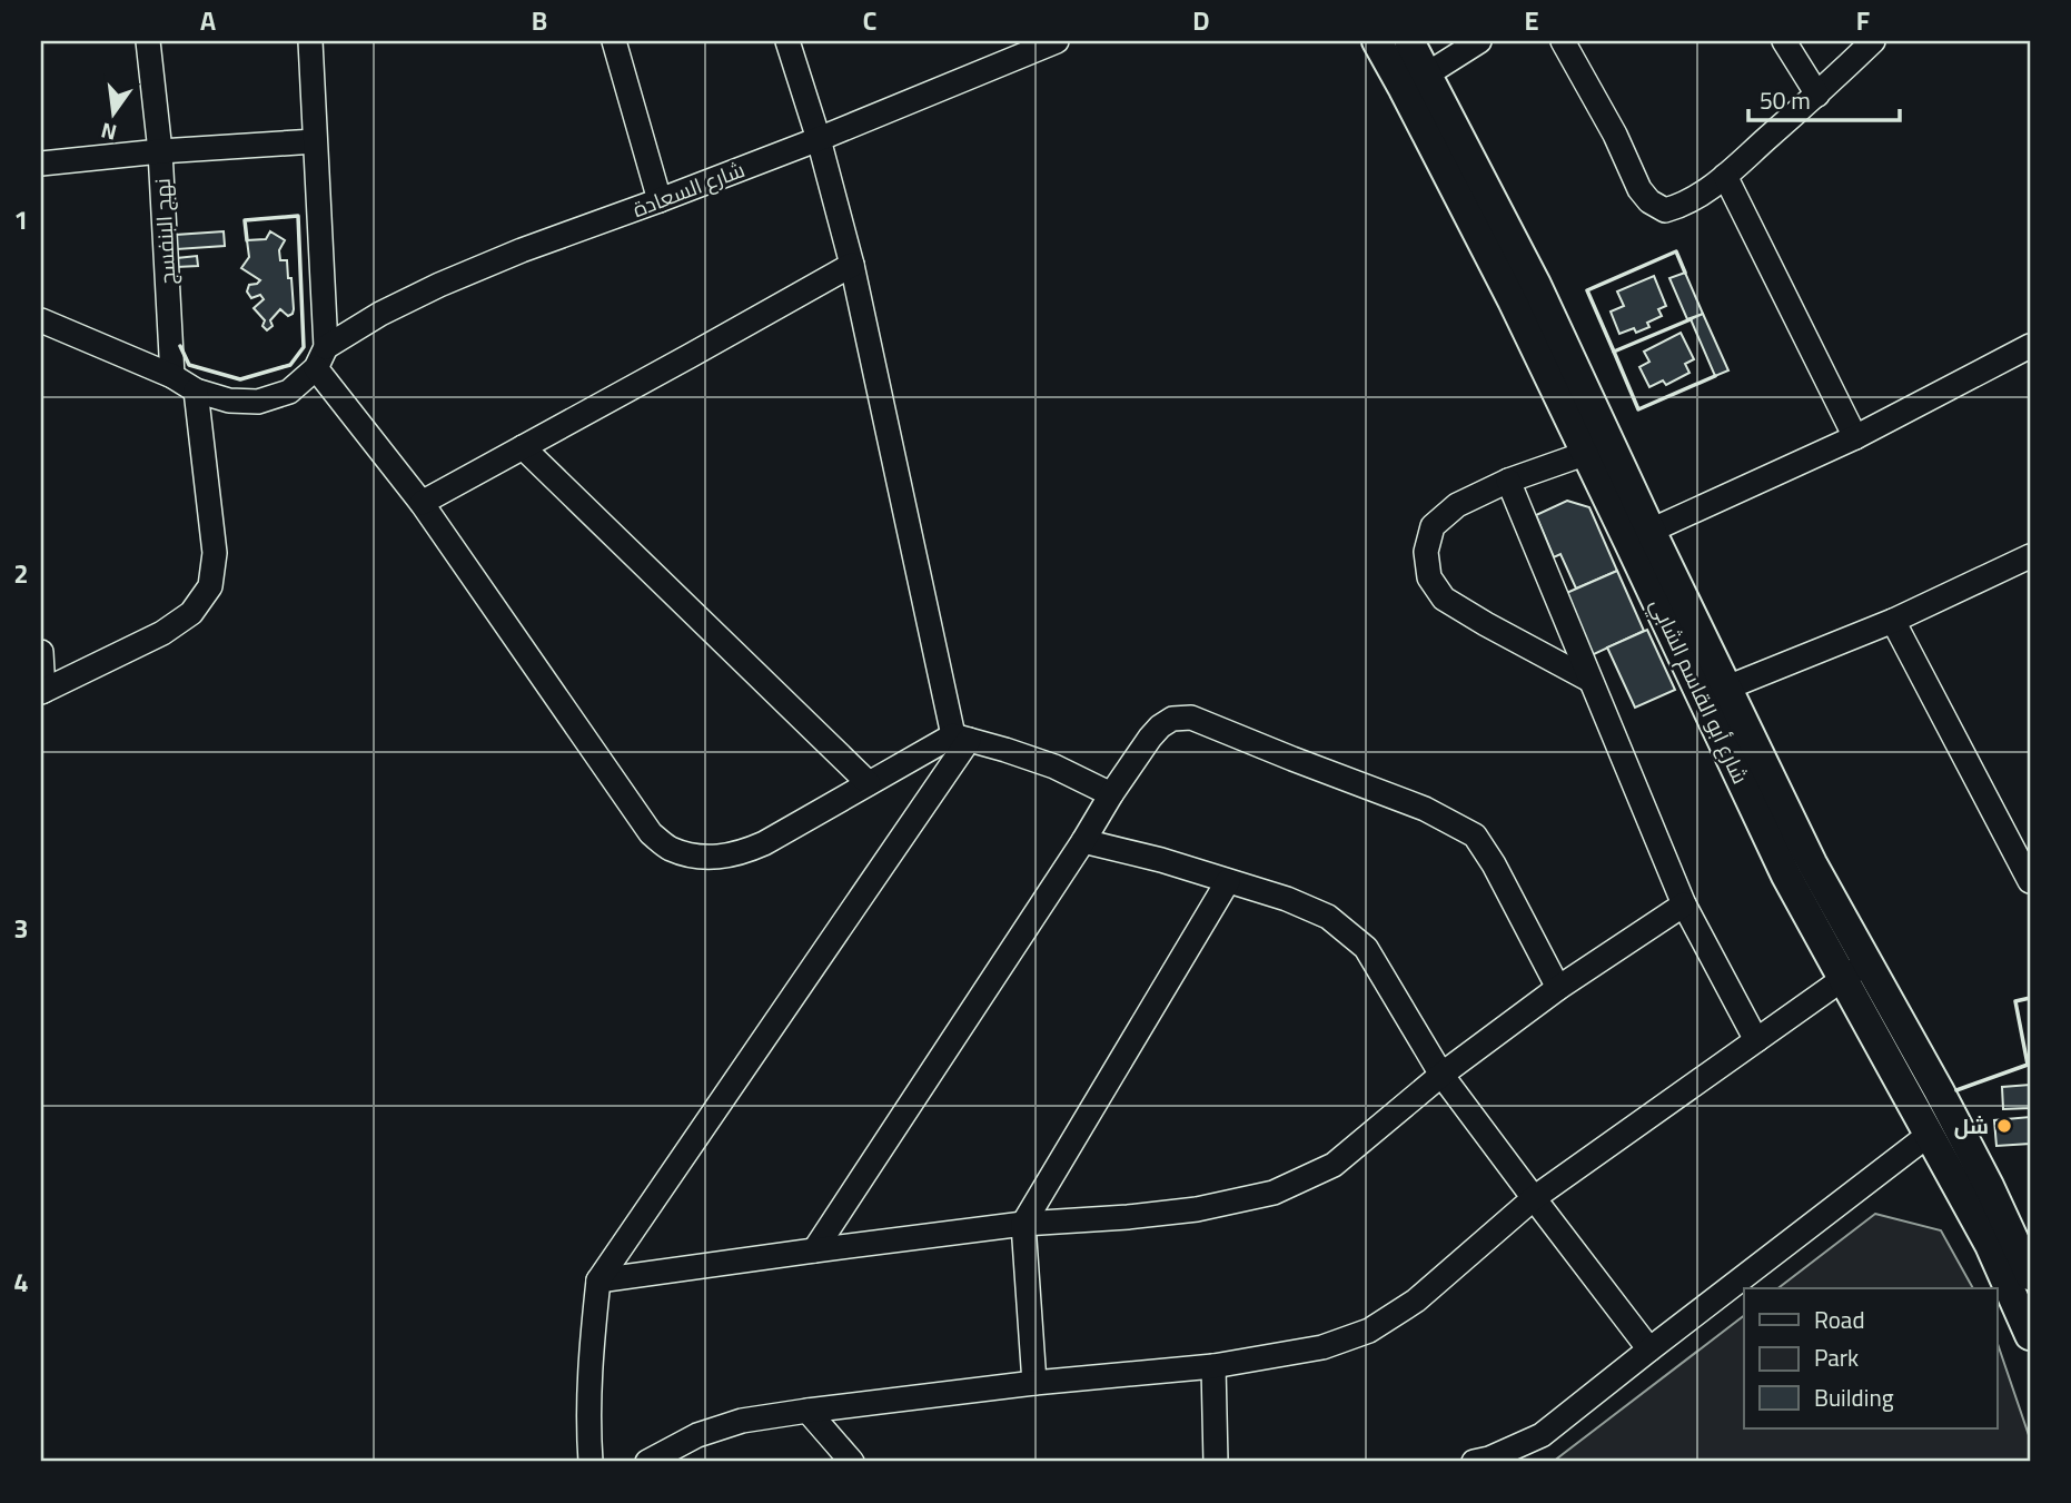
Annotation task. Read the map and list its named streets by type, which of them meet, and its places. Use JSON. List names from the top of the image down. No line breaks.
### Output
{"streets":{"main road":["شارع أبو القاسم الشابي"],"street":["شارع السعادة","نهج البنفسج"]},"crossings":[["شارع السعادة","نهج البنفسج"]],"places":["شل"],"legend":["Road","Park","Building"],"scale_bar":"50 m","north":"bottom","grid":{"columns":["A","B","C","D","E","F"],"rows":["1","2","3","4"]}}
